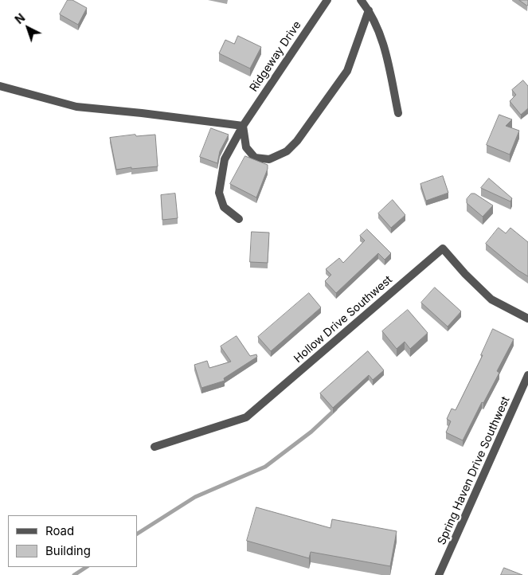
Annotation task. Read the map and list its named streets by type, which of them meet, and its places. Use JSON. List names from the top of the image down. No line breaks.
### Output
{"streets":{"street":["Ridgeway Drive","Hollow Drive Southwest","Spring Haven Drive Southwest"]},"legend":["Road","Building"],"north":"top left"}
